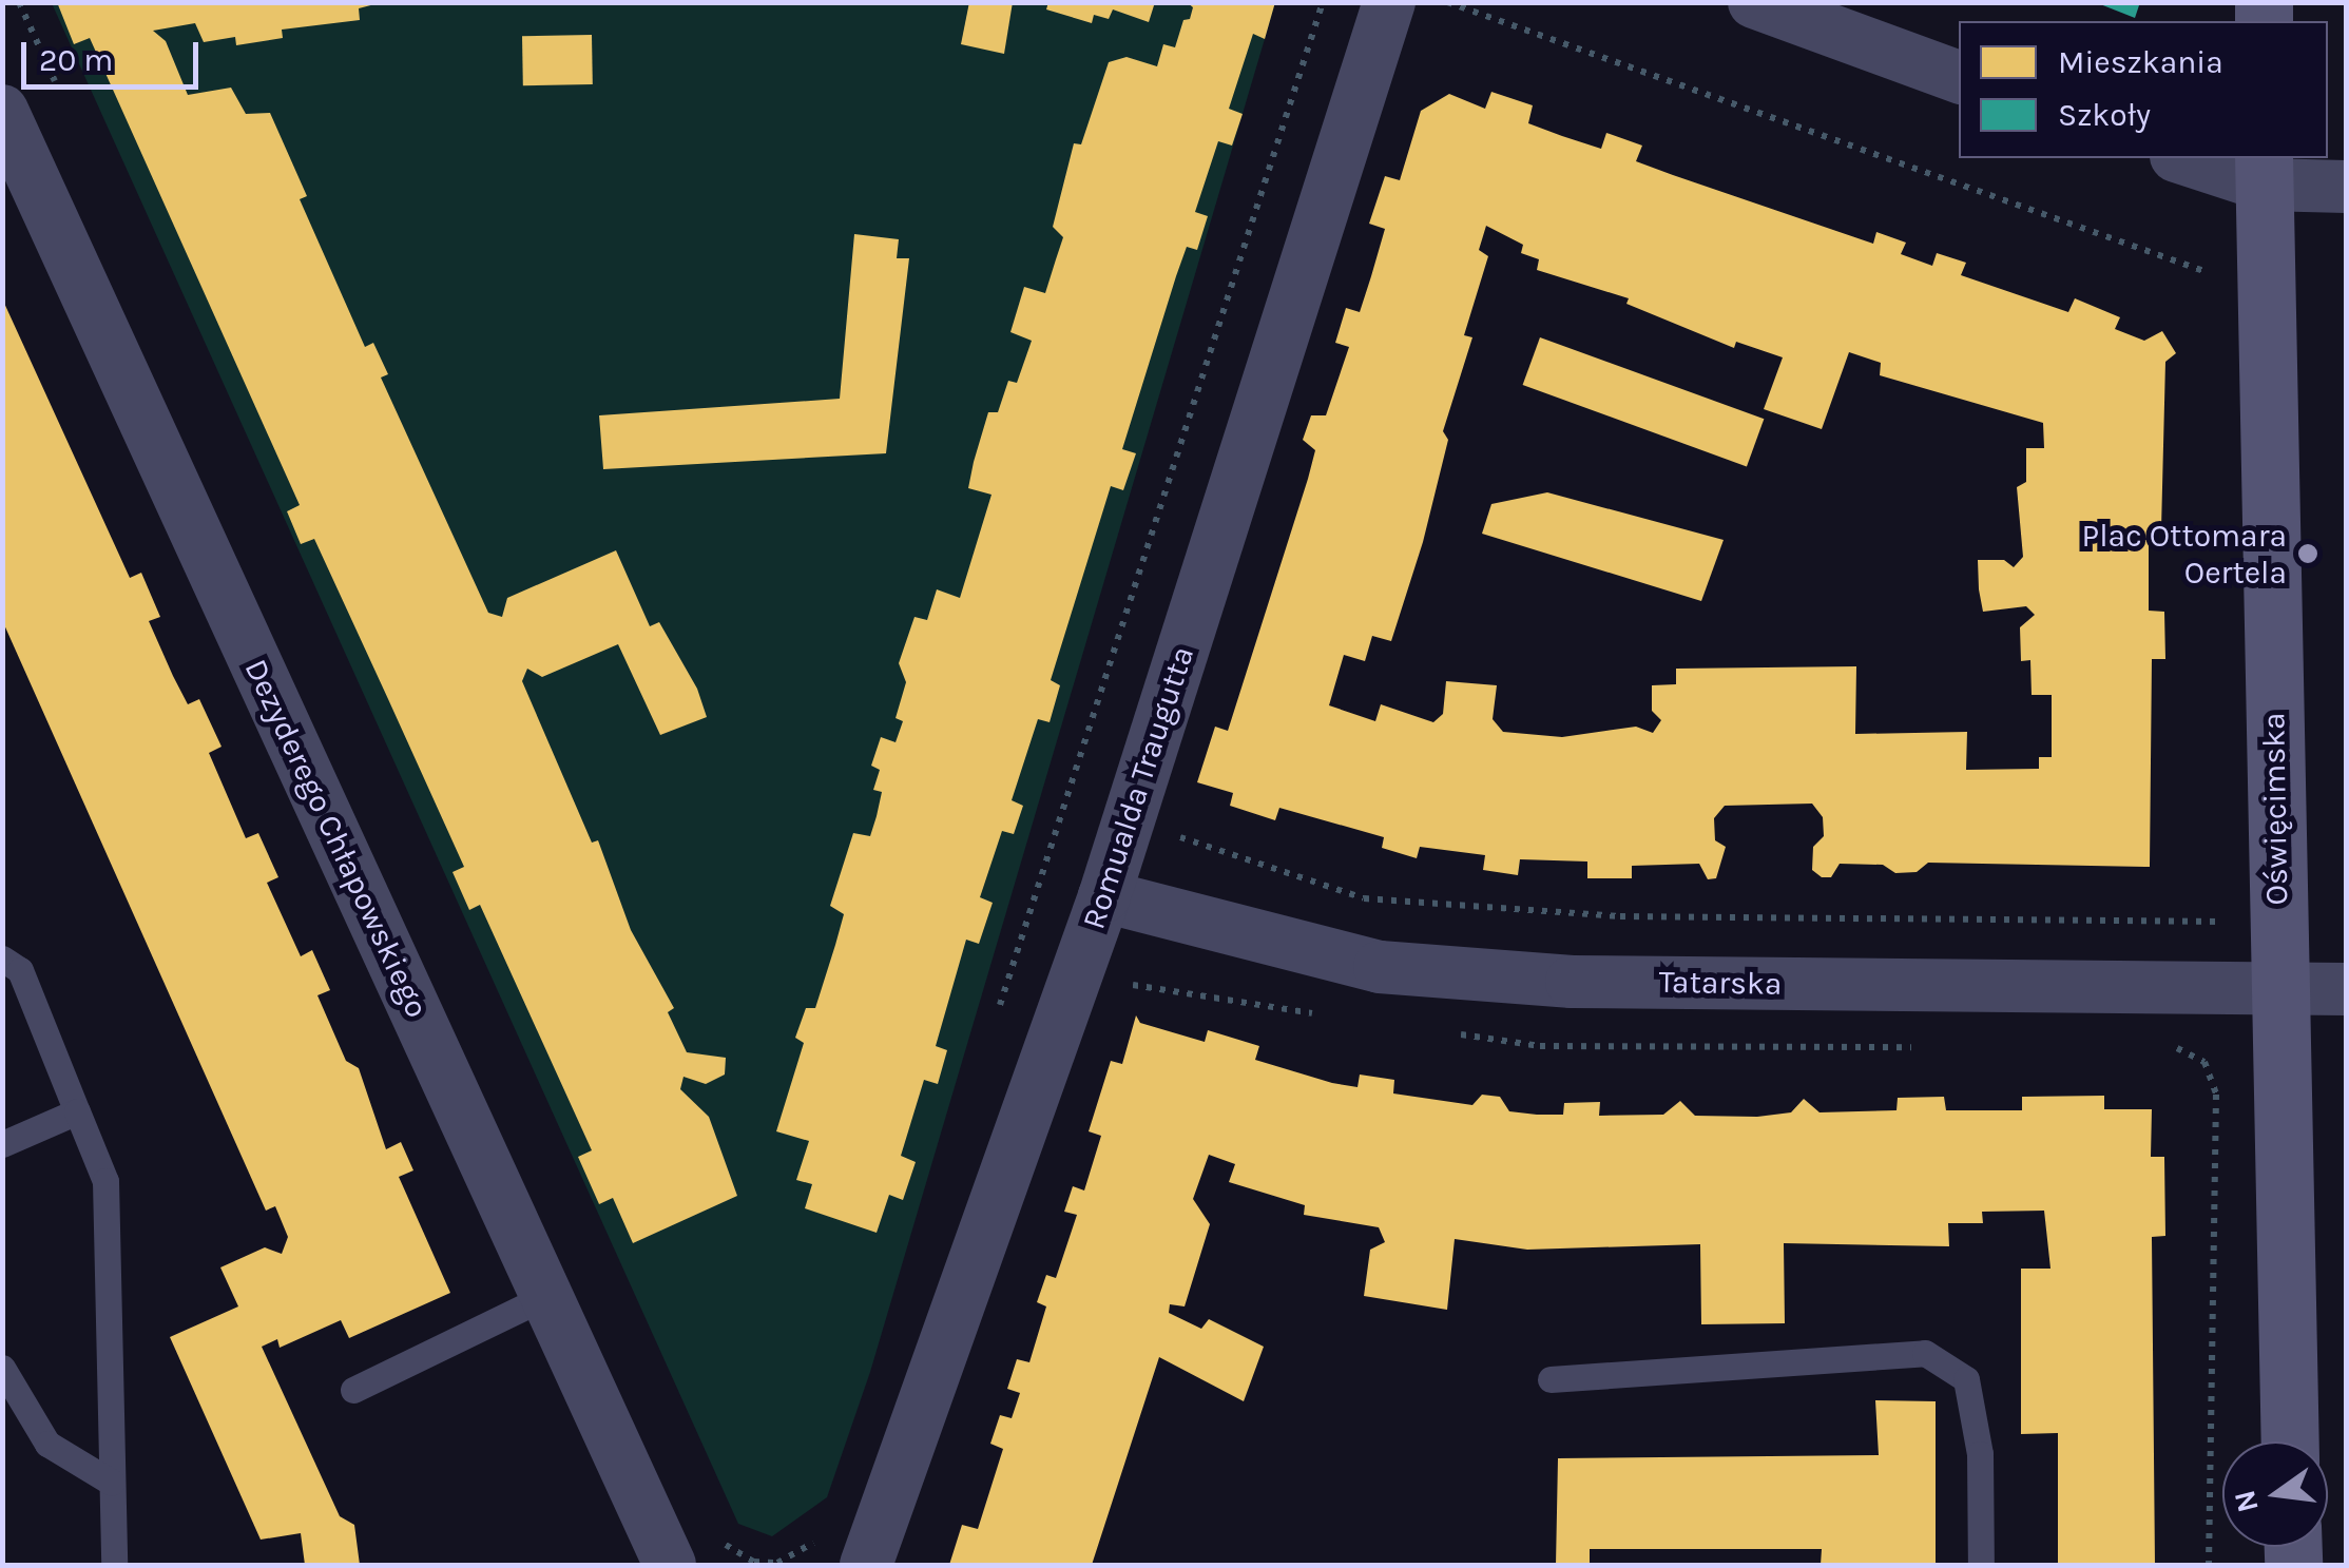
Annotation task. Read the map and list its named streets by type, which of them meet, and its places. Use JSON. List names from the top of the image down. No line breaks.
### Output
{"streets":{"street":["Romualda Traugutta","Oświęcimska","Dezyderego Chłapowskiego","Tatarska"]},"crossings":[["Romualda Traugutta","Tatarska"],["Oświęcimska","Tatarska"]],"places":["Plac Ottomara Oertela"],"legend":["Mieszkania","Szkoły"],"scale_bar":"20 m","north":"left"}
